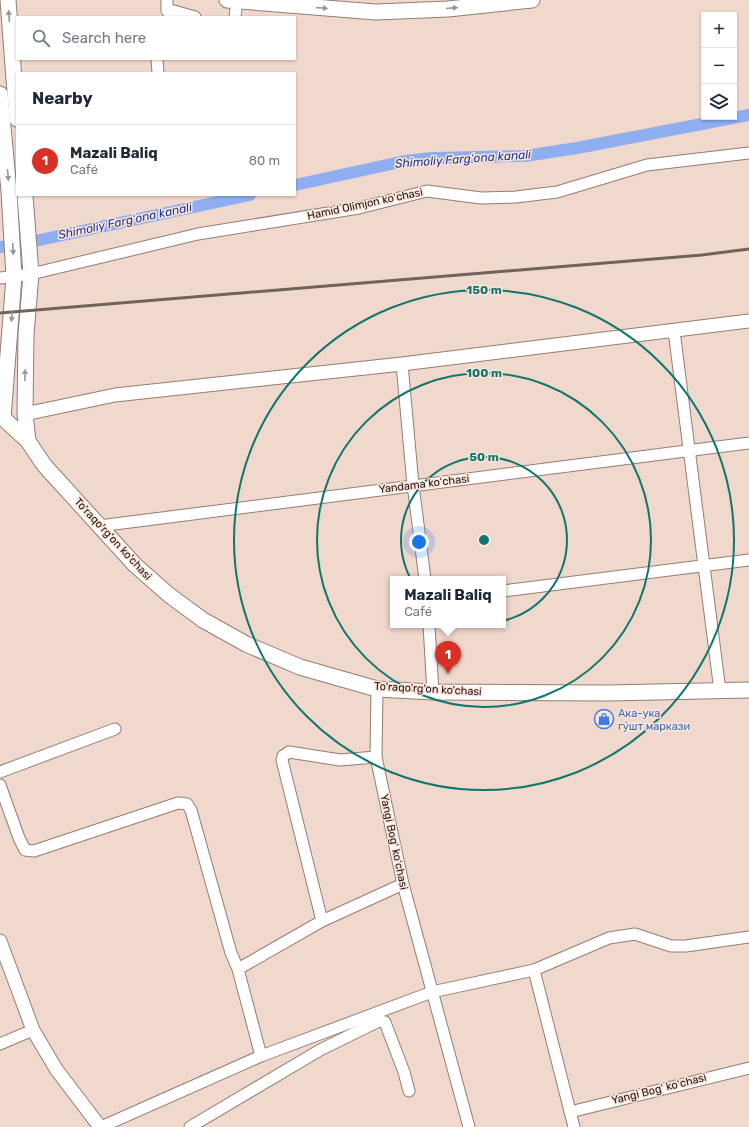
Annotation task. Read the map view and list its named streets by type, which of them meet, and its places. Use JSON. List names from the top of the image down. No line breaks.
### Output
{"streets":{"main road":["To'raqo'rg'on ko'chasi"],"street":["Hamid Olimjon koʻchasi","Yandama koʻchasi","Yangi Bogʻ koʻchasi"]},"crossings":[["Hamid Olimjon koʻchasi","To'raqo'rg'on ko'chasi"],["Yandama koʻchasi","To'raqo'rg'on ko'chasi"],["To'raqo'rg'on ko'chasi","Yangi Bogʻ koʻchasi"]],"water":["Shimoliy Fargʻona kanali"],"places":{"shop":["Ака-ука гу́шт маркази"]},"page":{"map_buttons":["+","−"],"search":"Search here","heading":"Nearby","list":[{"mark":"1","name":"Mazali Baliq","note":"Café","value":"80 m"}],"popup":["Mazali Baliq","Café"],"pins":"1"},"rings":["150 m","100 m","50 m"]}
